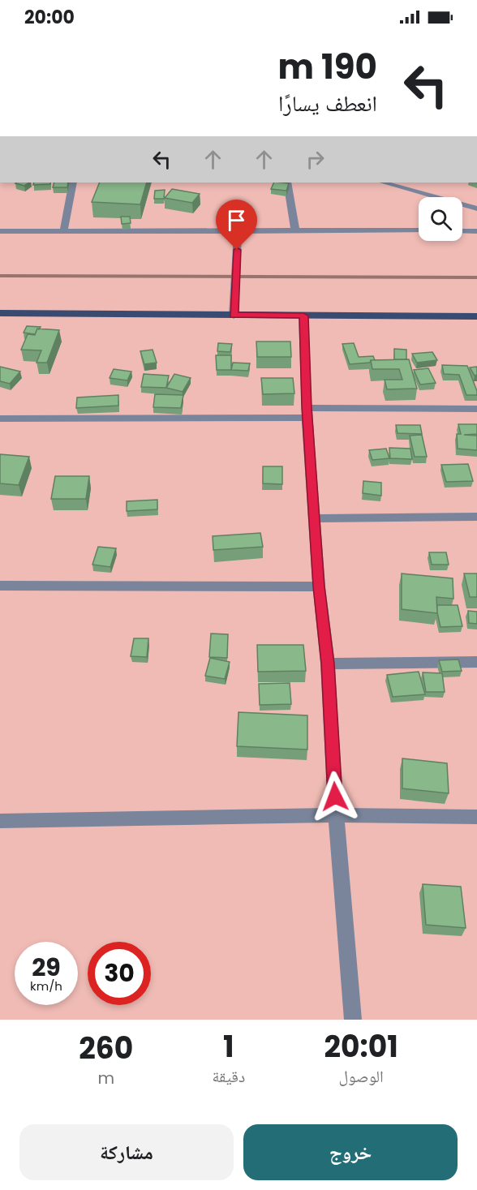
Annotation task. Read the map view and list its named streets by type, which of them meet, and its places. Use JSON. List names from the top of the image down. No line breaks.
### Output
{"page":{"status":"20:00","turn":["190 m","انعطف يسارًا"],"speed":"29 km/h","limit":"30","eta":["20:01","الوصول","1","دقيقة","260","m"],"buttons":["خروج","مشاركة"]}}
